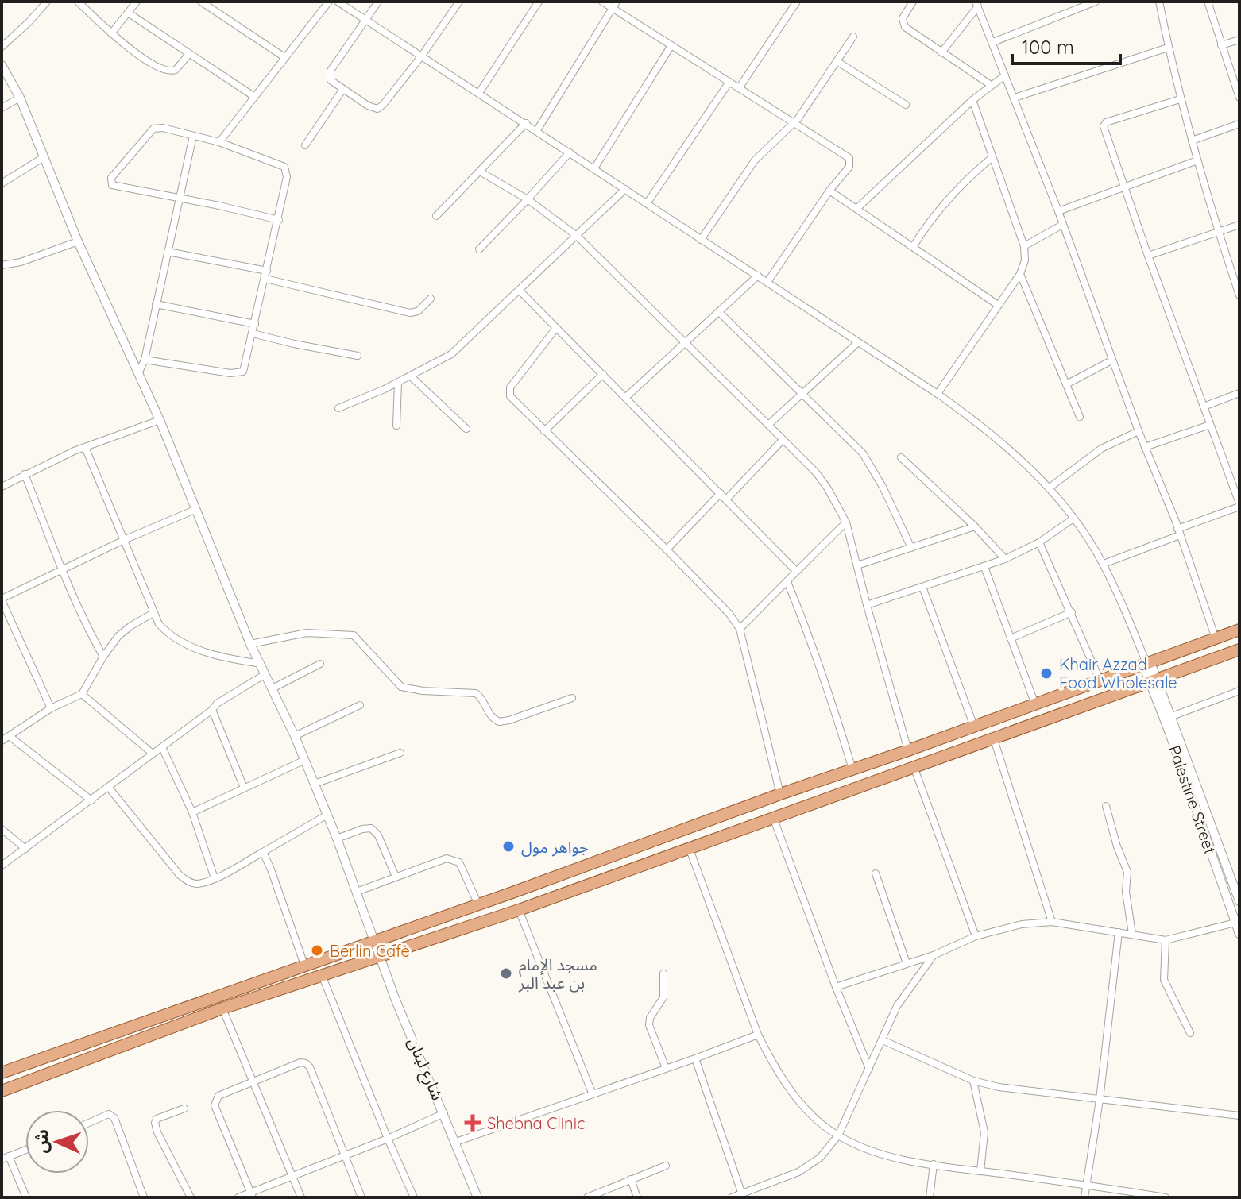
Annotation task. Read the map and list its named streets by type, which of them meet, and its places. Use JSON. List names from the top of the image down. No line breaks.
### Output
{"streets":{"street":["Palestine Street","شارع لبنان"]},"places":{"other":["Khair Azzad Food Wholesale","جواهر مول","Berlin Cafè","مسجد الإمام بن عبد البر"],"health":["Shebna Clinic"]},"scale_bar":"100 m","north":"left"}
